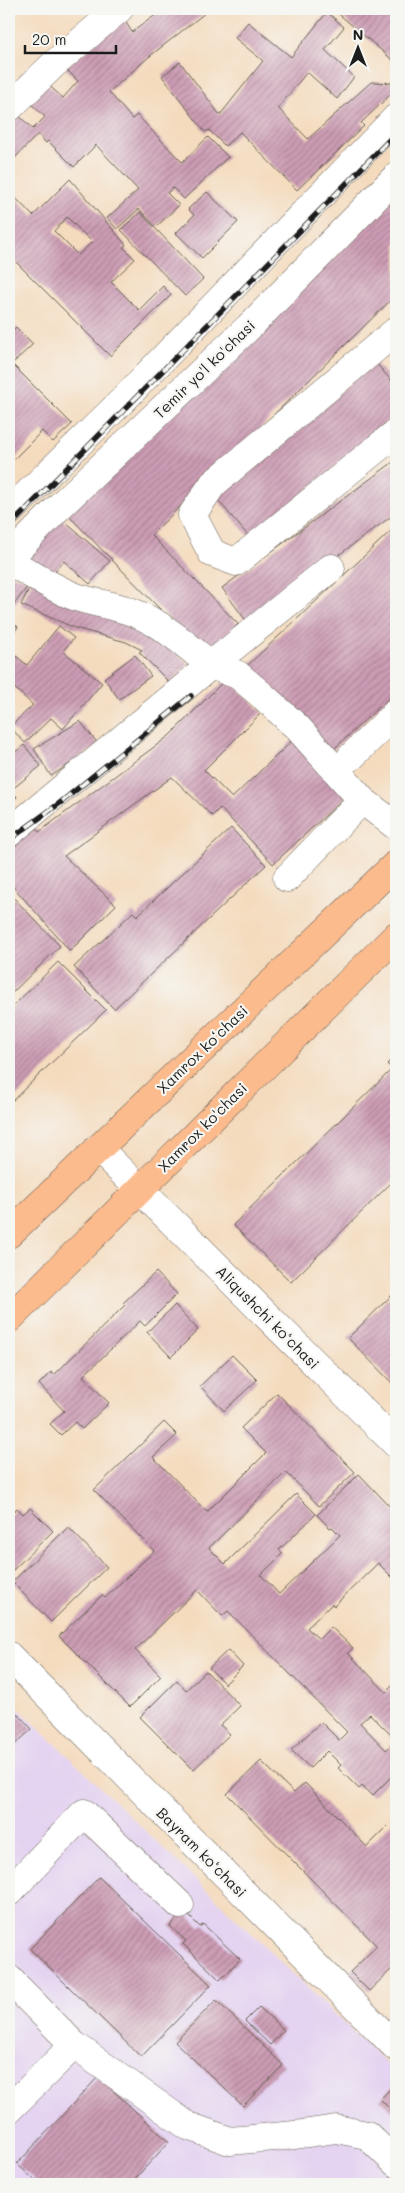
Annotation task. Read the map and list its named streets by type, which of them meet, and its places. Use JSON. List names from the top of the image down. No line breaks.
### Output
{"streets":{"main road":["Xamrox koʻchasi","Xamrox ko'chasi"],"street":["Temir yo'l ko'chasi","Aliqushchi ko‘chasi","Bayram ko‘chasi"]},"crossings":[["Xamrox koʻchasi","Aliqushchi ko‘chasi"],["Xamrox ko'chasi","Aliqushchi ko‘chasi"]],"scale_bar":"20 m","north":"top"}
